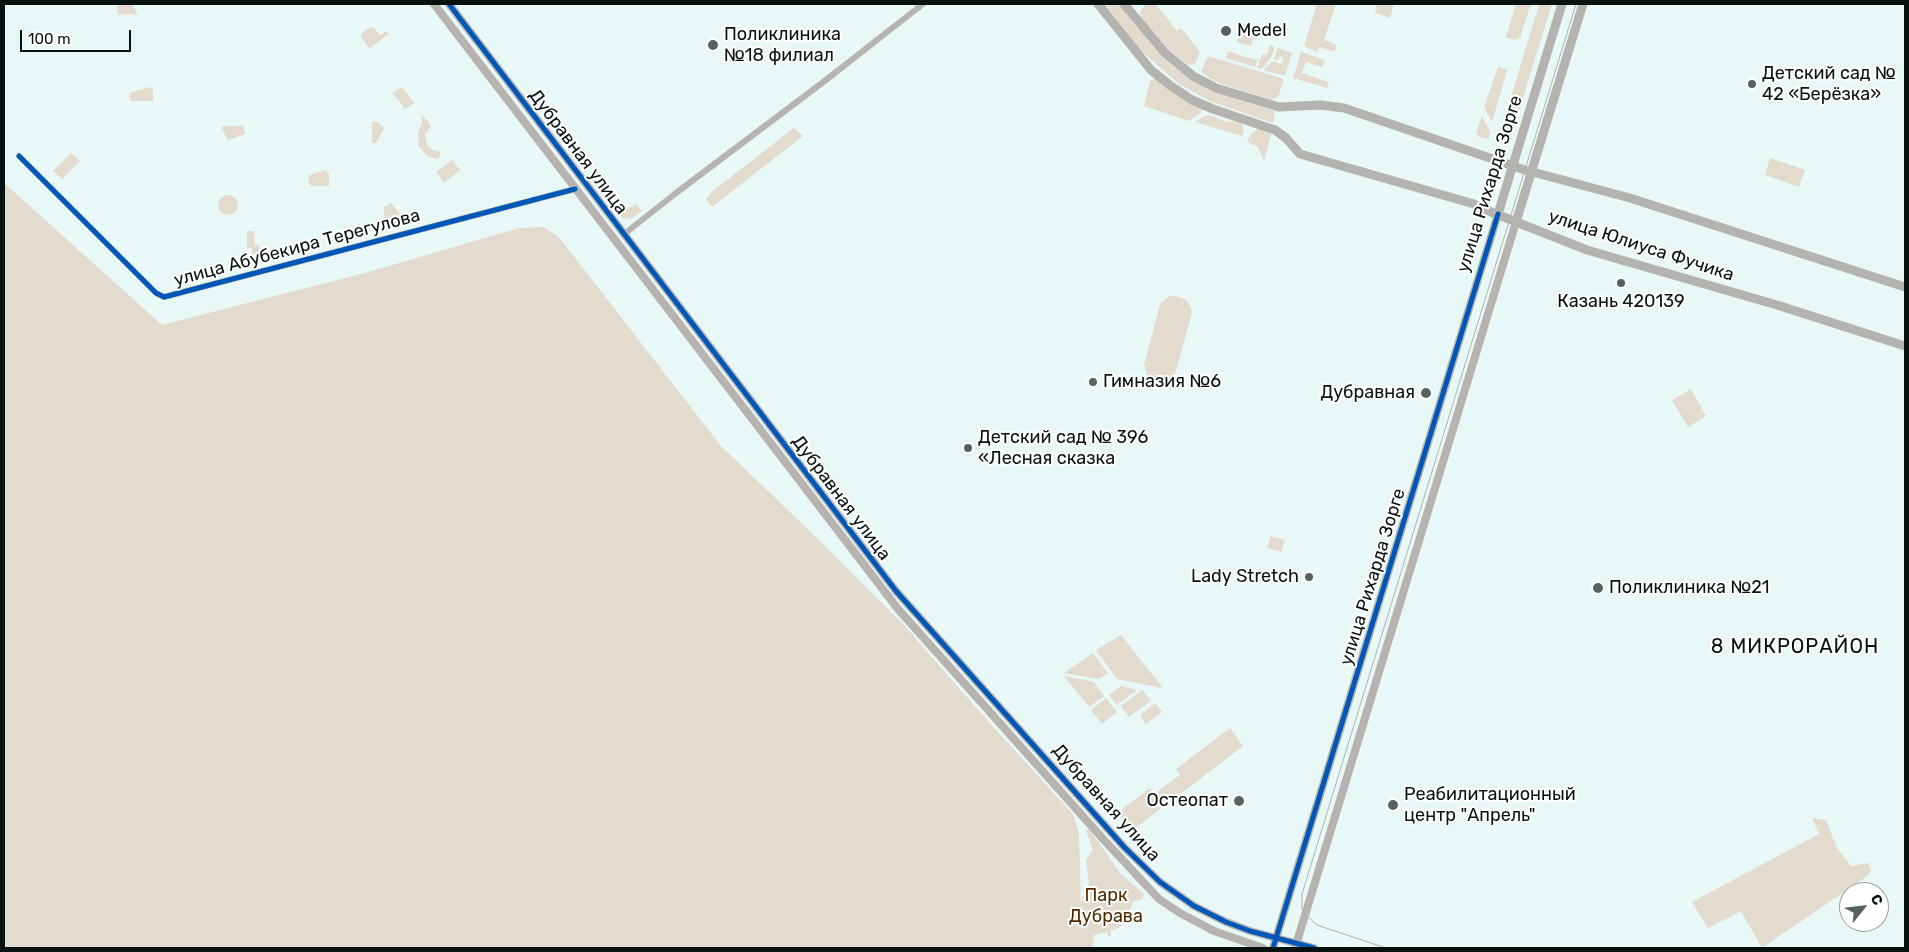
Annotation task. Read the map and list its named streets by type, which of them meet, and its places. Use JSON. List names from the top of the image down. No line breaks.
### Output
{"streets":{"main road":["улица Рихарда Зорге","улица Юлиуса Фучика"],"street":["Дубравная улица","улица Абубекира Терегулова"]},"crossings":[["Дубравная улица","улица Рихарда Зорге"],["Дубравная улица","улица Абубекира Терегулова"],["улица Рихарда Зорге","улица Юлиуса Фучика"]],"districts":["8 МИКРОРАЙОН"],"parks":["Парк Дубрава"],"places":["Medel","Поликлиника №18 филиал","Детский сад № 42 «Берёзка»","Казань 420139","Гимназия №6","Дубравная","Детский сад № 396 «Лесная сказка","Lady Stretch","Поликлиника №21","Остеопат","Реабилитационный центр \"Апрель\""],"scale_bar":"100 m","north":"top right"}
